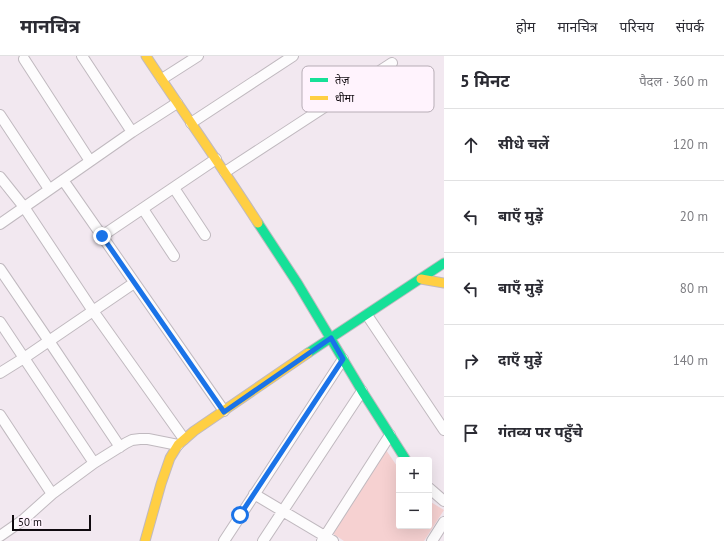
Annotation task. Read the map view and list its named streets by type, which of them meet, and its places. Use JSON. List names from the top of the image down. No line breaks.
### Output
{"legend":["तेज़","धीमा"],"scale_bar":"50 m","page":{"header":"मानचित्र","nav":["होम","मानचित्र","परिचय","संपर्क"],"heading":["5 मिनट","पैदल · 360 m"],"list":[["सीधे चलें","120 m"],["बाएँ मुड़ें","20 m"],["बाएँ मुड़ें","80 m"],["दाएँ मुड़ें","140 m"],"गंतव्य पर पहुँचे"],"map_buttons":["+","−"],"scale":"50 m"}}
